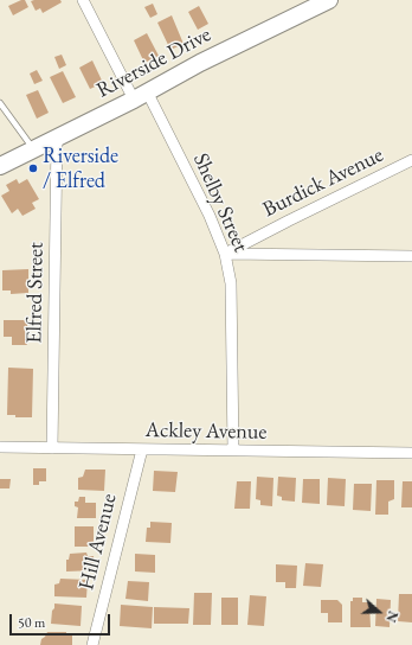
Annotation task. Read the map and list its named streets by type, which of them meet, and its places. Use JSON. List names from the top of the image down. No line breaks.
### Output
{"streets":{"main road":["Riverside Drive"],"street":["Burdick Avenue","Shelby Street","Elfred Street","Ackley Avenue","Hill Avenue"]},"crossings":[["Riverside Drive","Shelby Street"],["Riverside Drive","Elfred Street"],["Burdick Avenue","Shelby Street"],["Shelby Street","Ackley Avenue"],["Elfred Street","Ackley Avenue"],["Ackley Avenue","Hill Avenue"]],"places":["Riverside / Elfred"],"scale_bar":"50 m","north":"right"}
